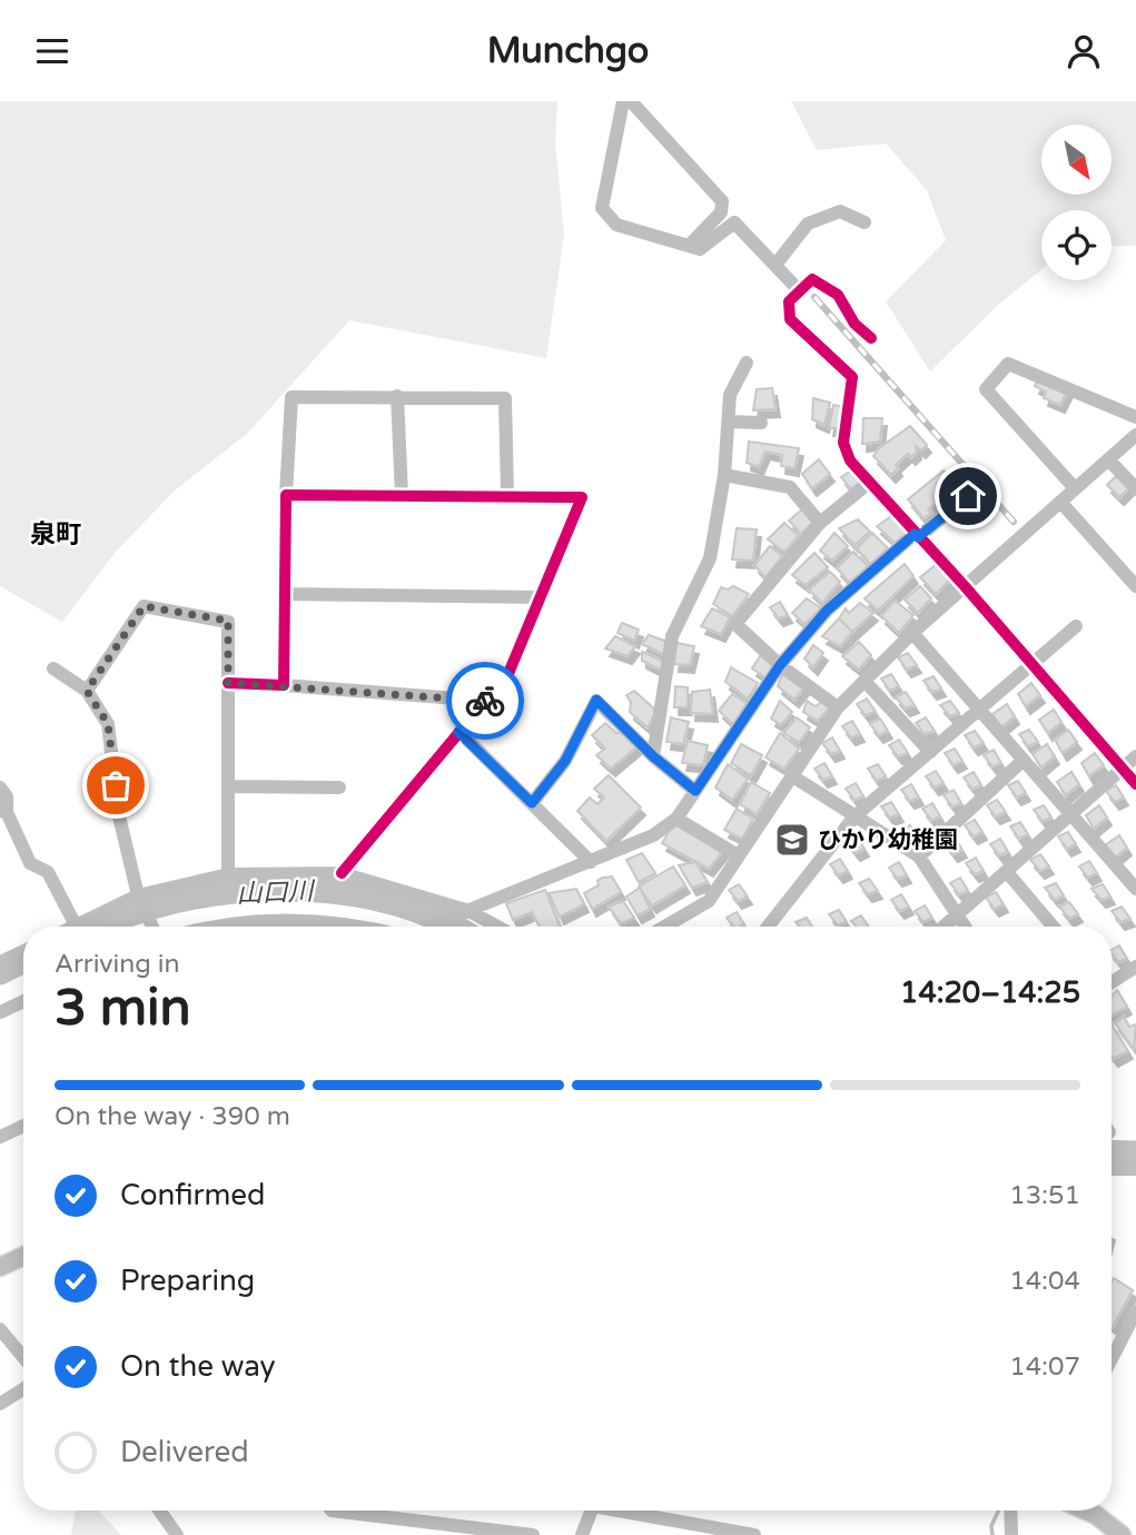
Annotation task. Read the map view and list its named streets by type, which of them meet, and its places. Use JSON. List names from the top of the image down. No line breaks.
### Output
{"districts":["泉町"],"water":["山口川"],"places":{"school or university":["ひかり幼稚園"]},"north":"bottom right","page":{"header":"Munchgo","heading":["3 min","Arriving in","14:20–14:25"],"bar":"On the way · 390 m","list":[["Confirmed","13:51"],["Preparing","14:04"],["On the way","14:07"],"Delivered"]}}
